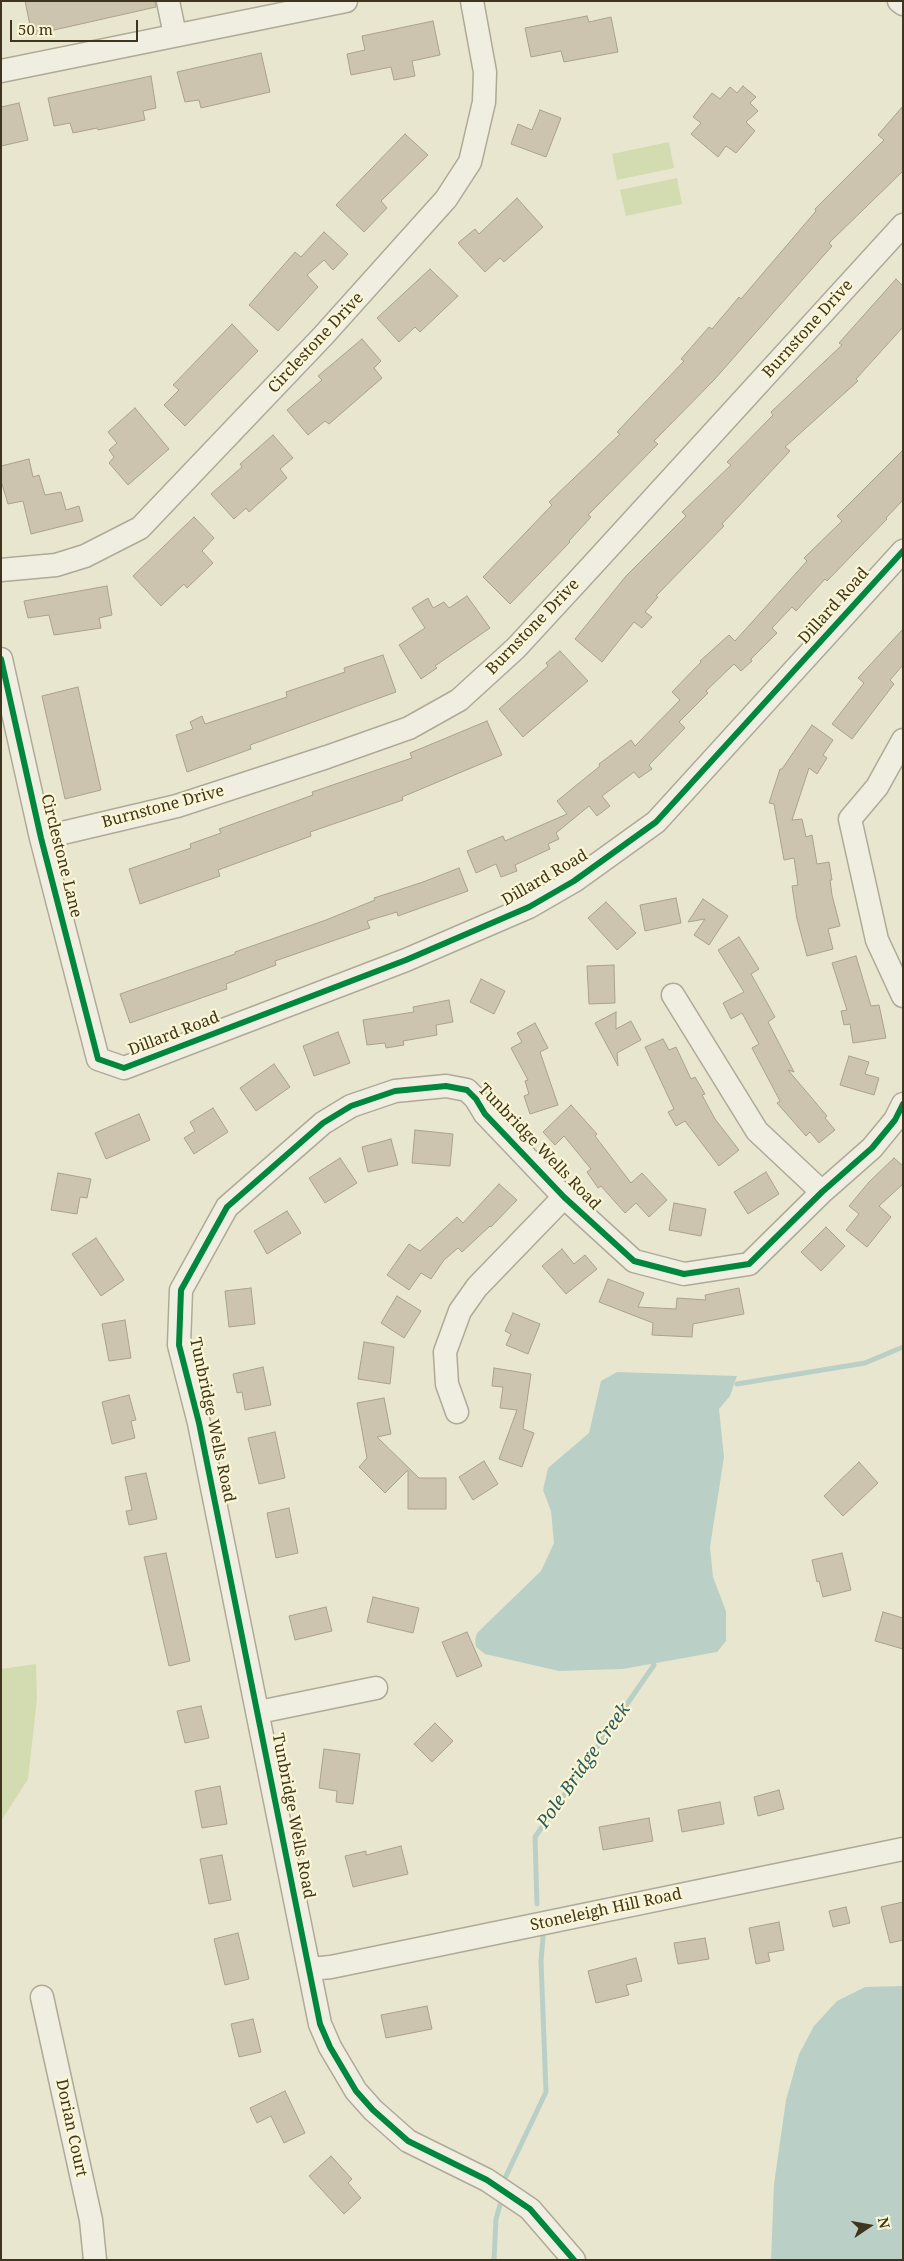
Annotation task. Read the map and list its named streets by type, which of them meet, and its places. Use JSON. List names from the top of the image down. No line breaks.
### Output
{"streets":{"street":["Burnstone Drive","Circlestone Drive","Dillard Road","Circlestone Lane","Tunbridge Wells Road","Stoneleigh Hill Road","Dorian Court"]},"crossings":[["Burnstone Drive","Circlestone Lane"],["Dillard Road","Circlestone Lane"],["Tunbridge Wells Road","Stoneleigh Hill Road"]],"water":["Pole Bridge Creek"],"scale_bar":"50 m","north":"right"}
